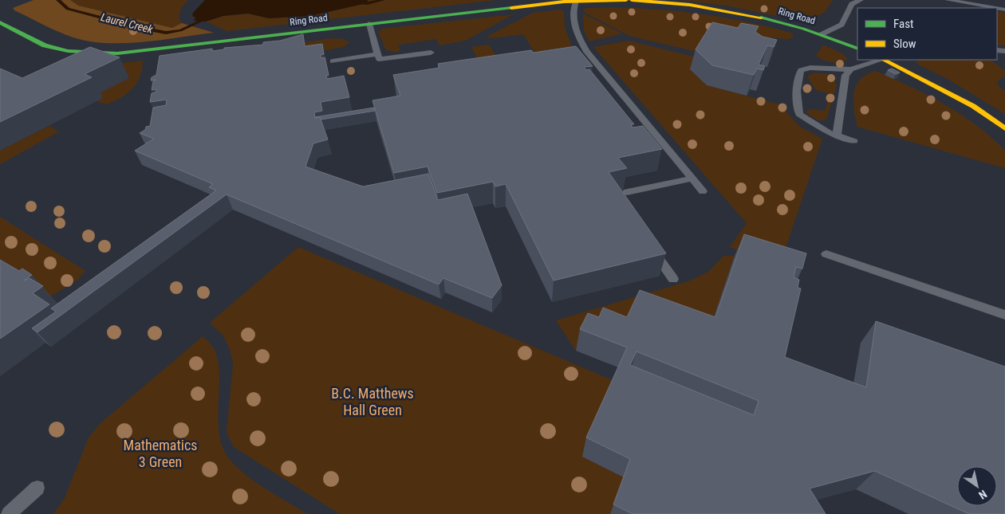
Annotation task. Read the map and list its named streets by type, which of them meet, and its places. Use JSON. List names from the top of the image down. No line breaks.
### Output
{"streets":{"street":["Ring Road"]},"water":["Laurel Creek"],"parks":["B.C. Matthews Hall Green","Mathematics 3 Green"],"legend":["Fast","Slow"],"north":"bottom right"}
